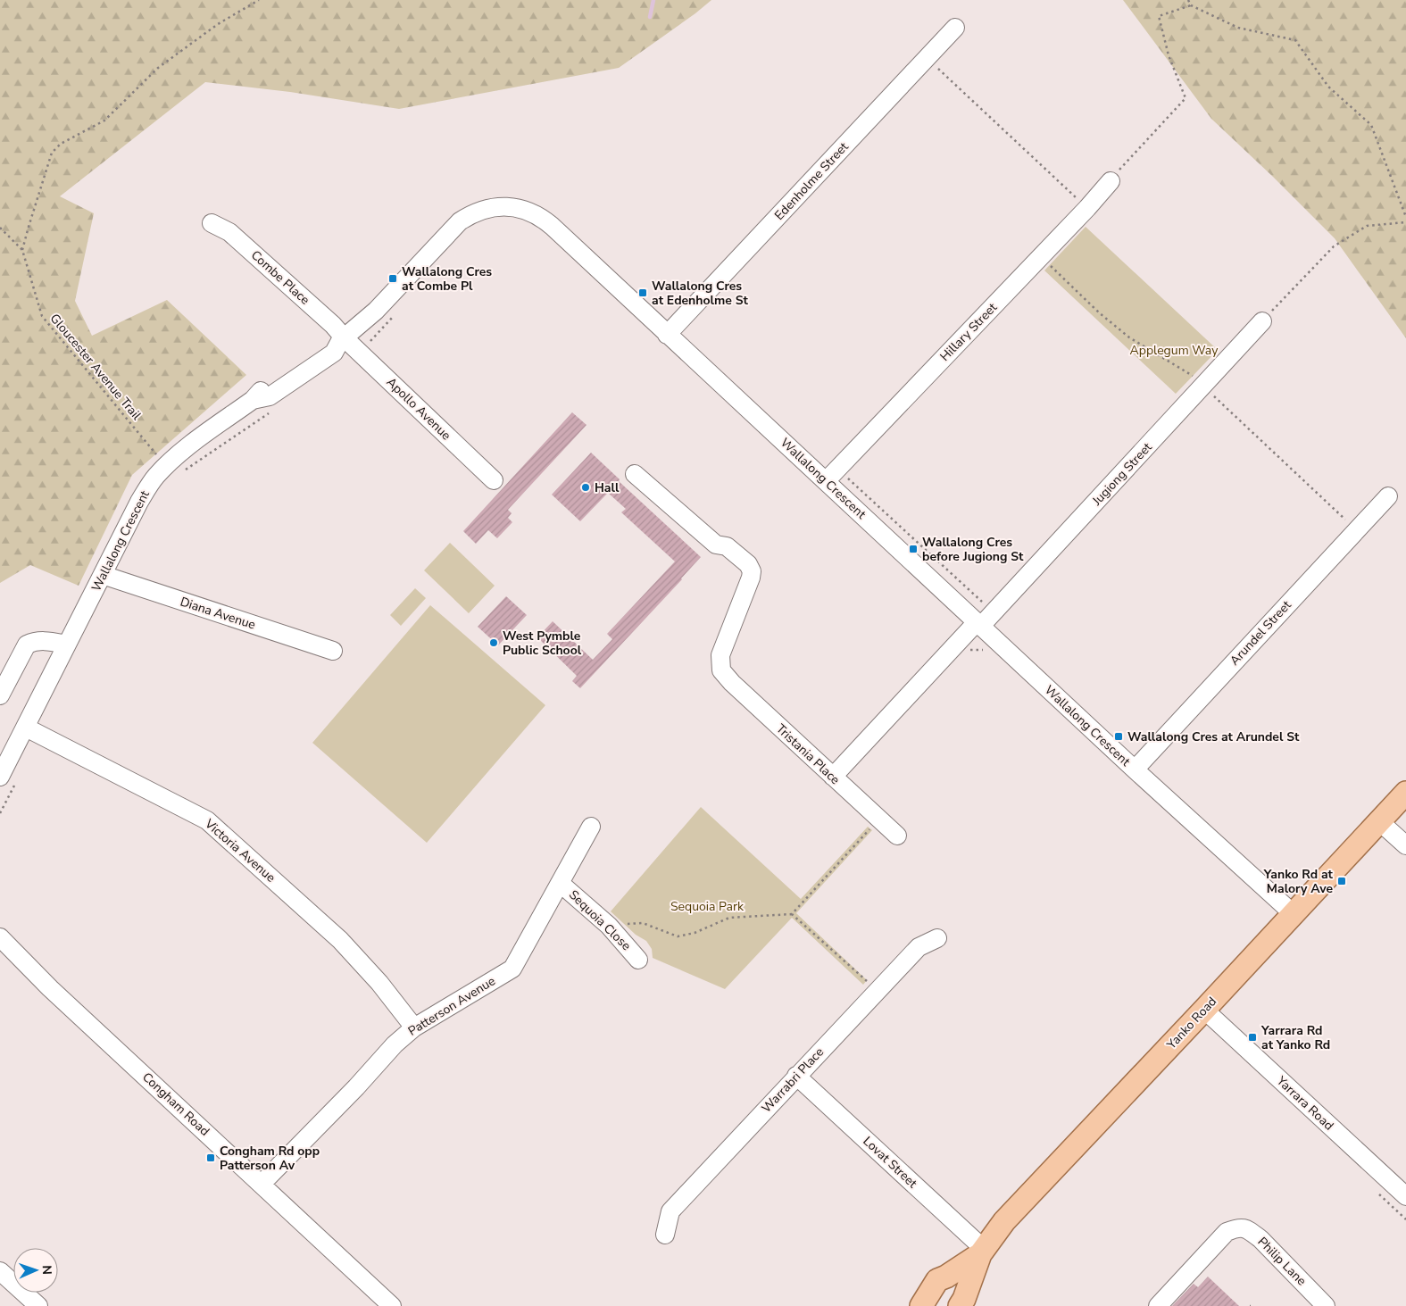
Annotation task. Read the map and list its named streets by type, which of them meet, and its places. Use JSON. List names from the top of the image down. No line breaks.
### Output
{"streets":{"main road":["Yanko Road"],"street":["Edenholme Street","Combe Place","Hillary Street","Apollo Avenue","Jugiong Street","Wallalong Crescent","Diana Avenue","Arundel Street","Tristania Place","Victoria Avenue","Sequoia Close","Patterson Avenue","Warrabri Place","Yarrara Road","Congham Road","Lovat Street","Philip Lane"],"path":["Gloucester Avenue Trail"]},"crossings":[["Edenholme Street","Wallalong Crescent"],["Combe Place","Apollo Avenue"],["Combe Place","Wallalong Crescent"],["Hillary Street","Wallalong Crescent"],["Gloucester Avenue Trail","Wallalong Crescent"],["Apollo Avenue","Wallalong Crescent"],["Jugiong Street","Wallalong Crescent"],["Jugiong Street","Tristania Place"],["Wallalong Crescent","Diana Avenue"],["Wallalong Crescent","Arundel Street"],["Wallalong Crescent","Victoria Avenue"],["Wallalong Crescent","Yanko Road"],["Victoria Avenue","Patterson Avenue"],["Sequoia Close","Patterson Avenue"],["Patterson Avenue","Congham Road"],["Yanko Road","Yarrara Road"],["Yanko Road","Lovat Street"],["Warrabri Place","Lovat Street"]],"parks":["Applegum Way","Sequoia Park"],"places":{"transit":["Wallalong Cres at Combe Pl","Wallalong Cres at Edenholme St","Wallalong Cres before Jugiong St","Wallalong Cres at Arundel St","Yanko Rd at Malory Ave","Yarrara Rd at Yanko Rd","Congham Rd opp Patterson Av"],"other":["Hall","West Pymble Public School"]},"north":"right"}
